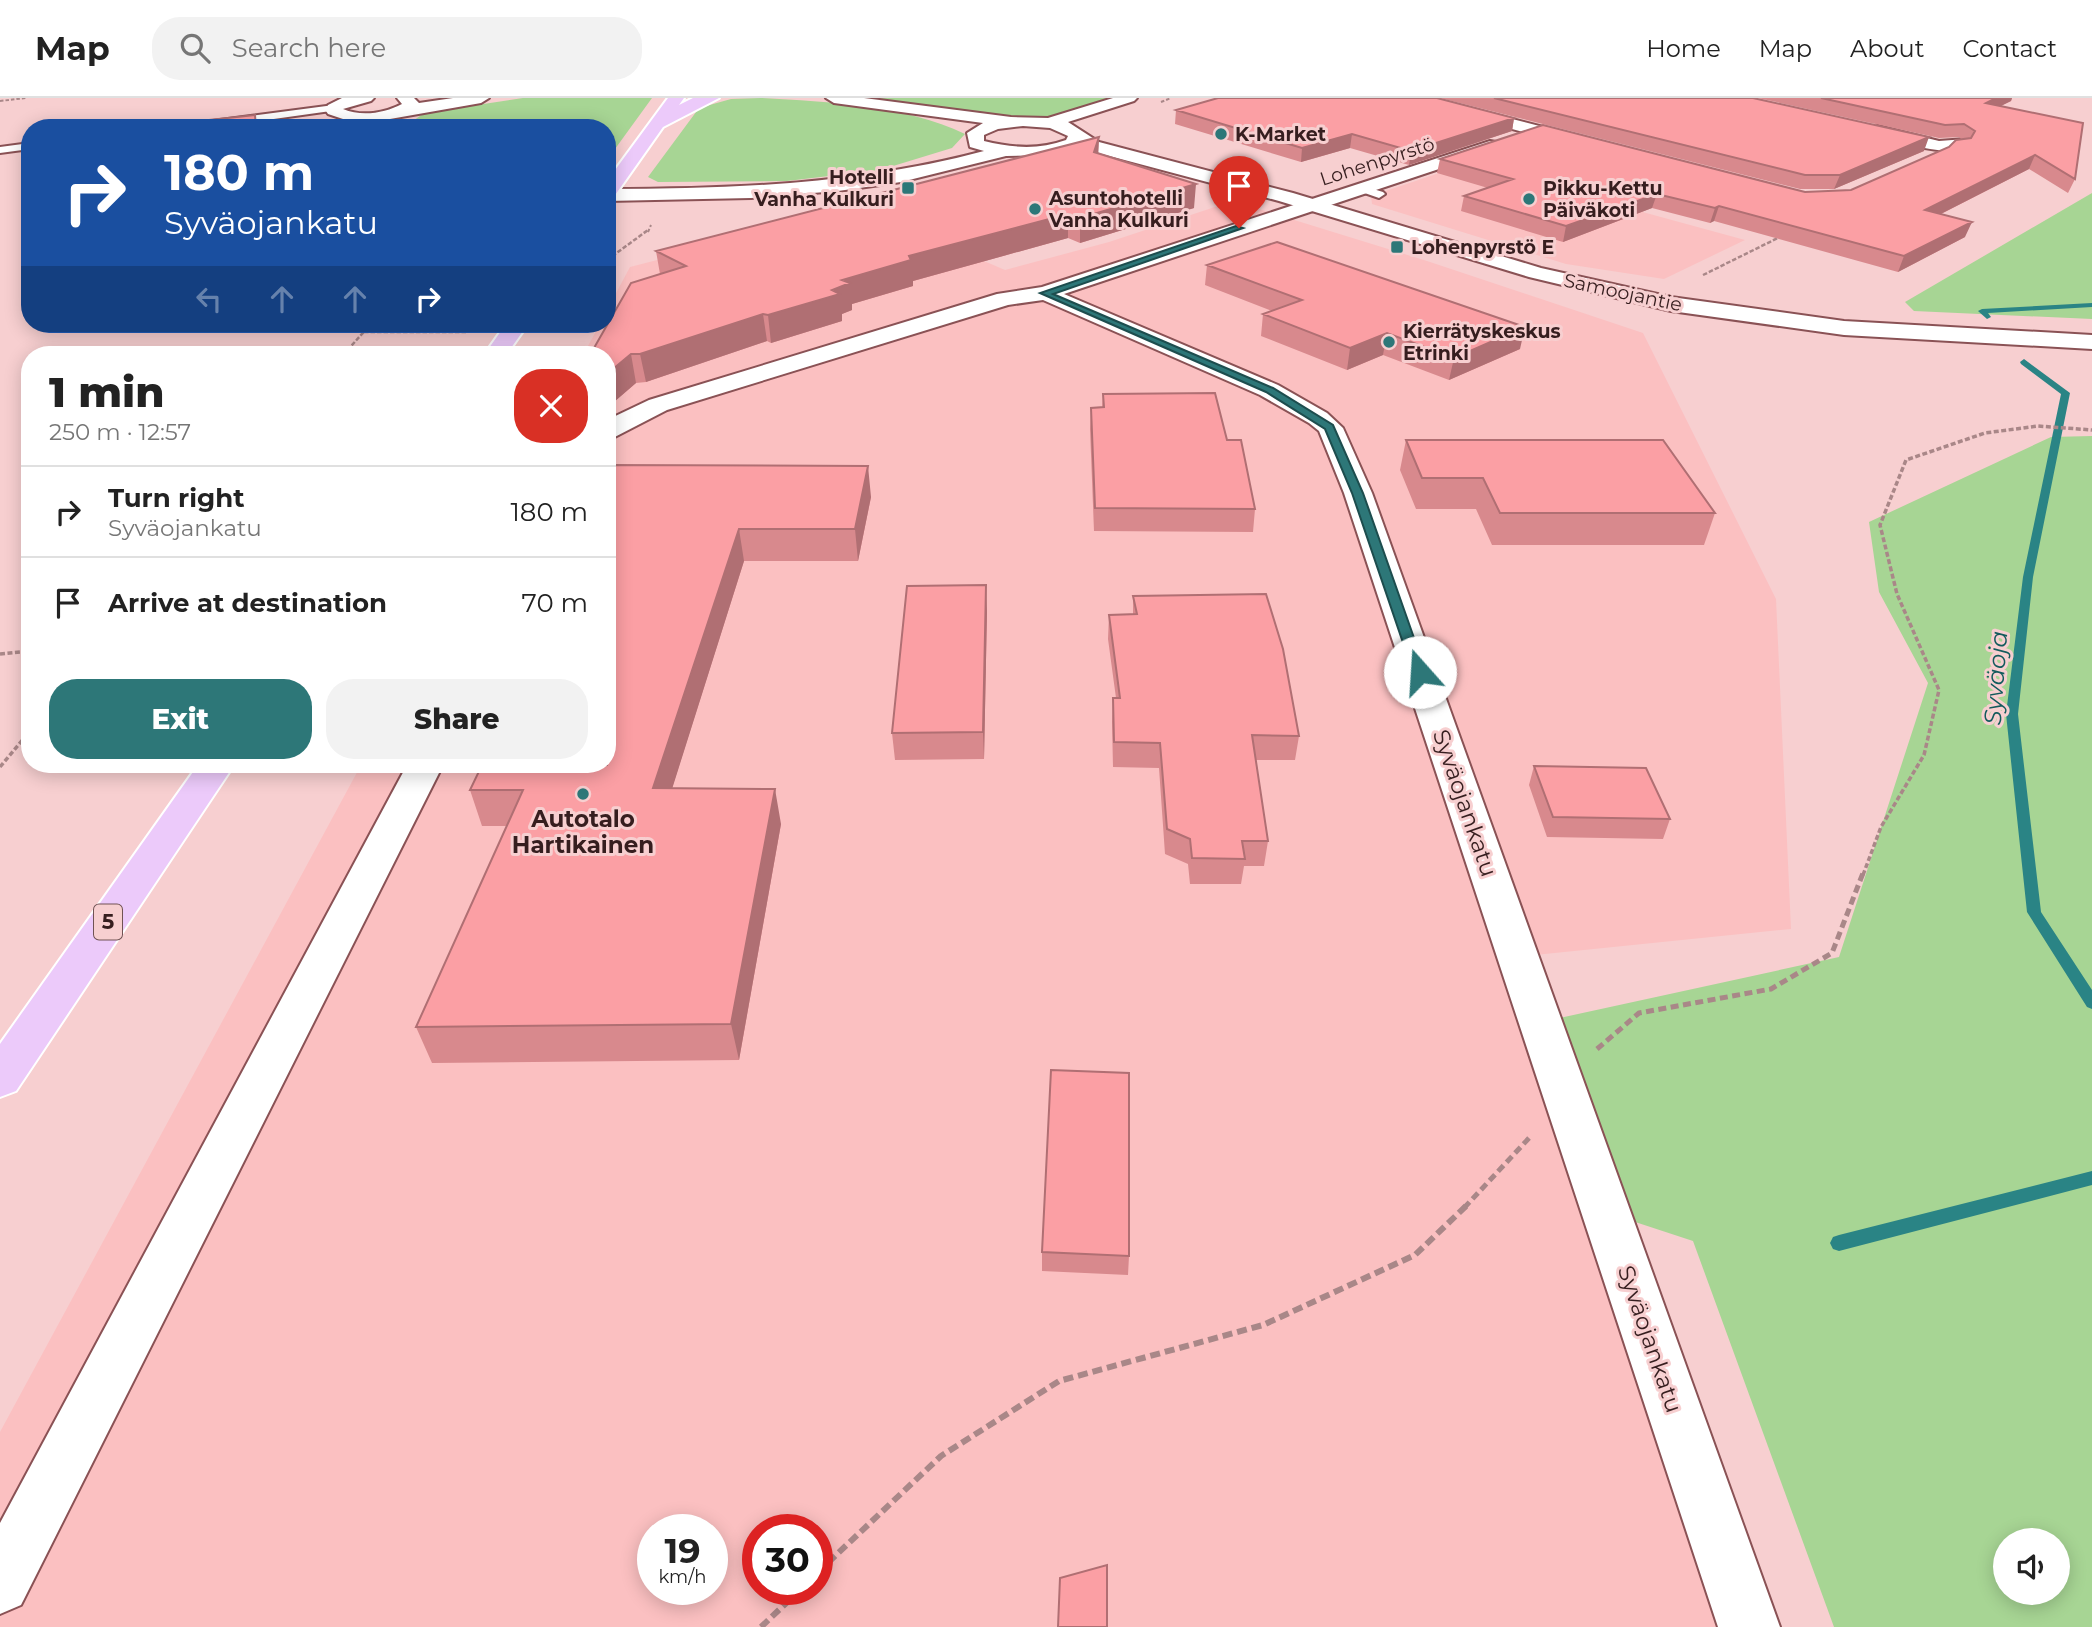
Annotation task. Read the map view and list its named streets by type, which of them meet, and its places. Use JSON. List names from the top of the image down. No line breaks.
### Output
{"streets":{"highway":["5"],"street":["Lohenpyrstö","Samoojantie","Syväojankatu"]},"crossings":[["Lohenpyrstö","Samoojantie"]],"water":["Syväoja"],"places":{"other":["K-Market","Pikku-Kettu Päiväkoti","Asuntohotelli Vanha Kulkuri","Kierrätyskeskus Etrinki","Autotalo Hartikainen"],"transit":["Hotelli Vanha Kulkuri","Lohenpyrstö E"]},"page":{"header":"Map","search":"Search here","nav":["Home","Map","About","Contact"],"turn":["180 m","Syväojankatu"],"heading":["1 min","250 m · 12:57"],"list":[{"name":"Turn right","note":"Syväojankatu","value":"180 m"},{"name":"Arrive at destination","value":"70 m"}],"buttons":["Exit","Share"],"speed":"19 km/h","limit":"30"}}
